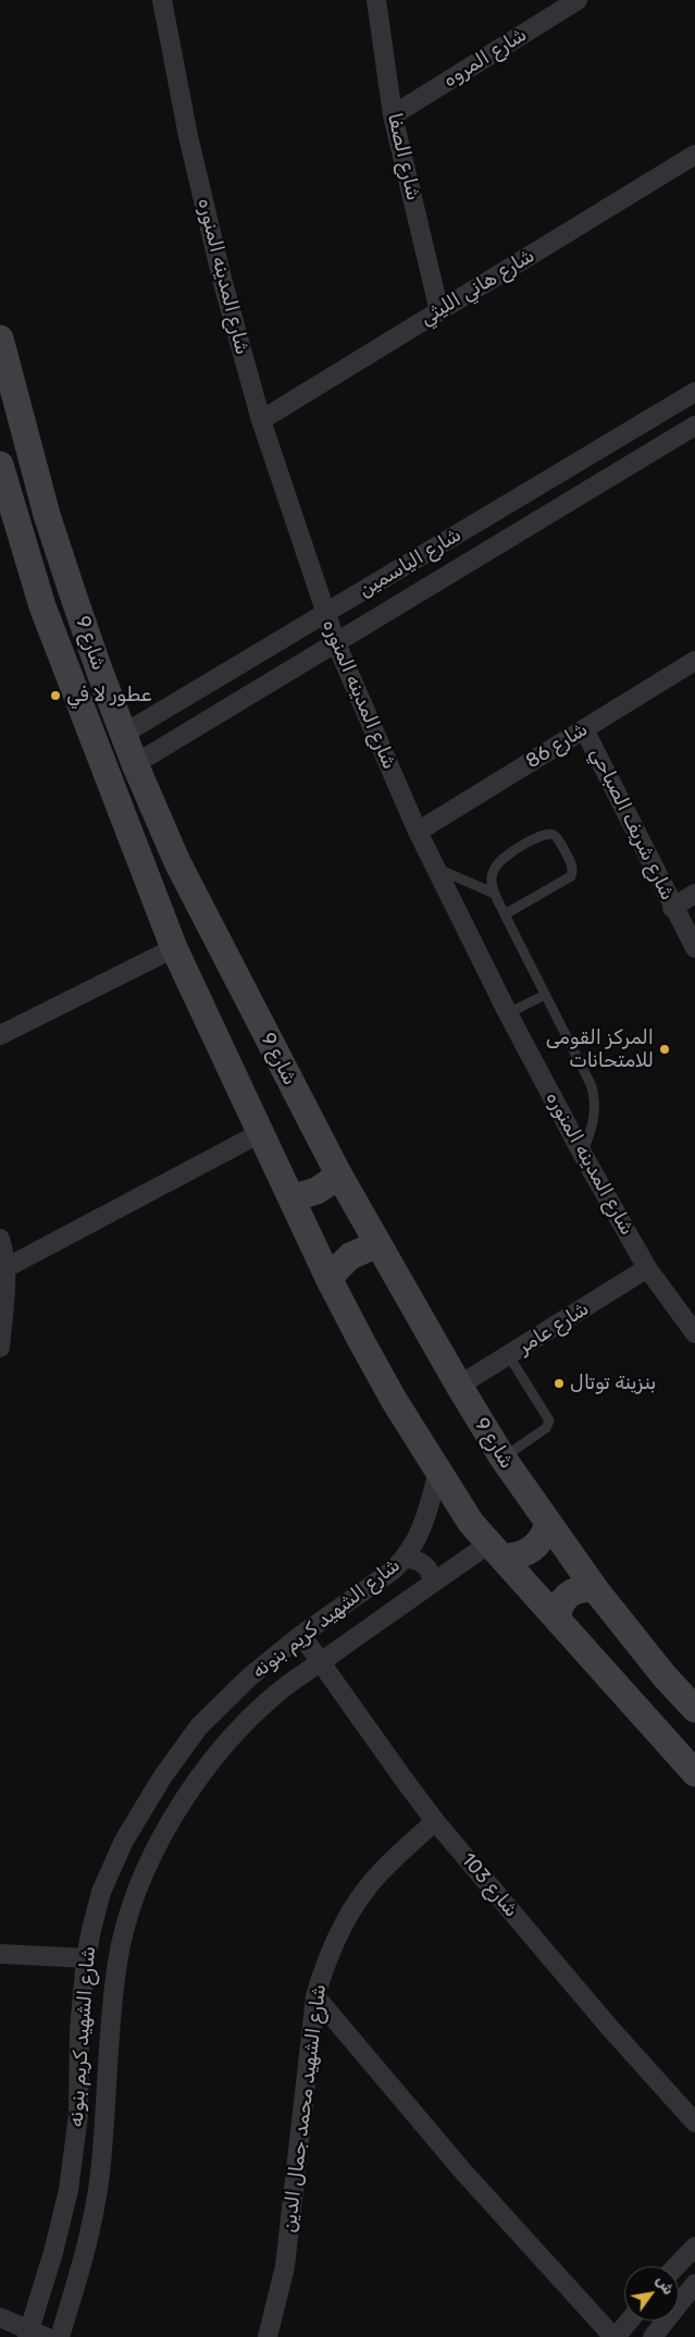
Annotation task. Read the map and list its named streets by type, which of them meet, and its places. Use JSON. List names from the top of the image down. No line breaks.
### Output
{"streets":{"main road":["شارع 9"],"street":["شارع المروه","شارع الصفا","شارع المدينه المنوره","شارع هاني الليثي","شارع الياسمين","شارع 86","شارع شريف الصباحي","شارع عامر","شارع الشهيد كريم بنونه","شارع 103","شارع الشهيد محمد جمال الدين"]},"crossings":[["شارع المروه","شارع الصفا"],["شارع الصفا","شارع هاني الليثي"],["شارع المدينه المنوره","شارع هاني الليثي"],["شارع المدينه المنوره","شارع الياسمين"],["شارع المدينه المنوره","شارع 86"],["شارع المدينه المنوره","شارع عامر"],["شارع الياسمين","شارع 9"],["شارع 9","شارع عامر"],["شارع 9","شارع الشهيد كريم بنونه"],["شارع 86","شارع شريف الصباحي"],["شارع الشهيد كريم بنونه","شارع 103"],["شارع 103","شارع الشهيد محمد جمال الدين"]],"places":["عطور لا في","المركز القومى للامتحانات","بنزينة توتال"],"north":"top right"}
